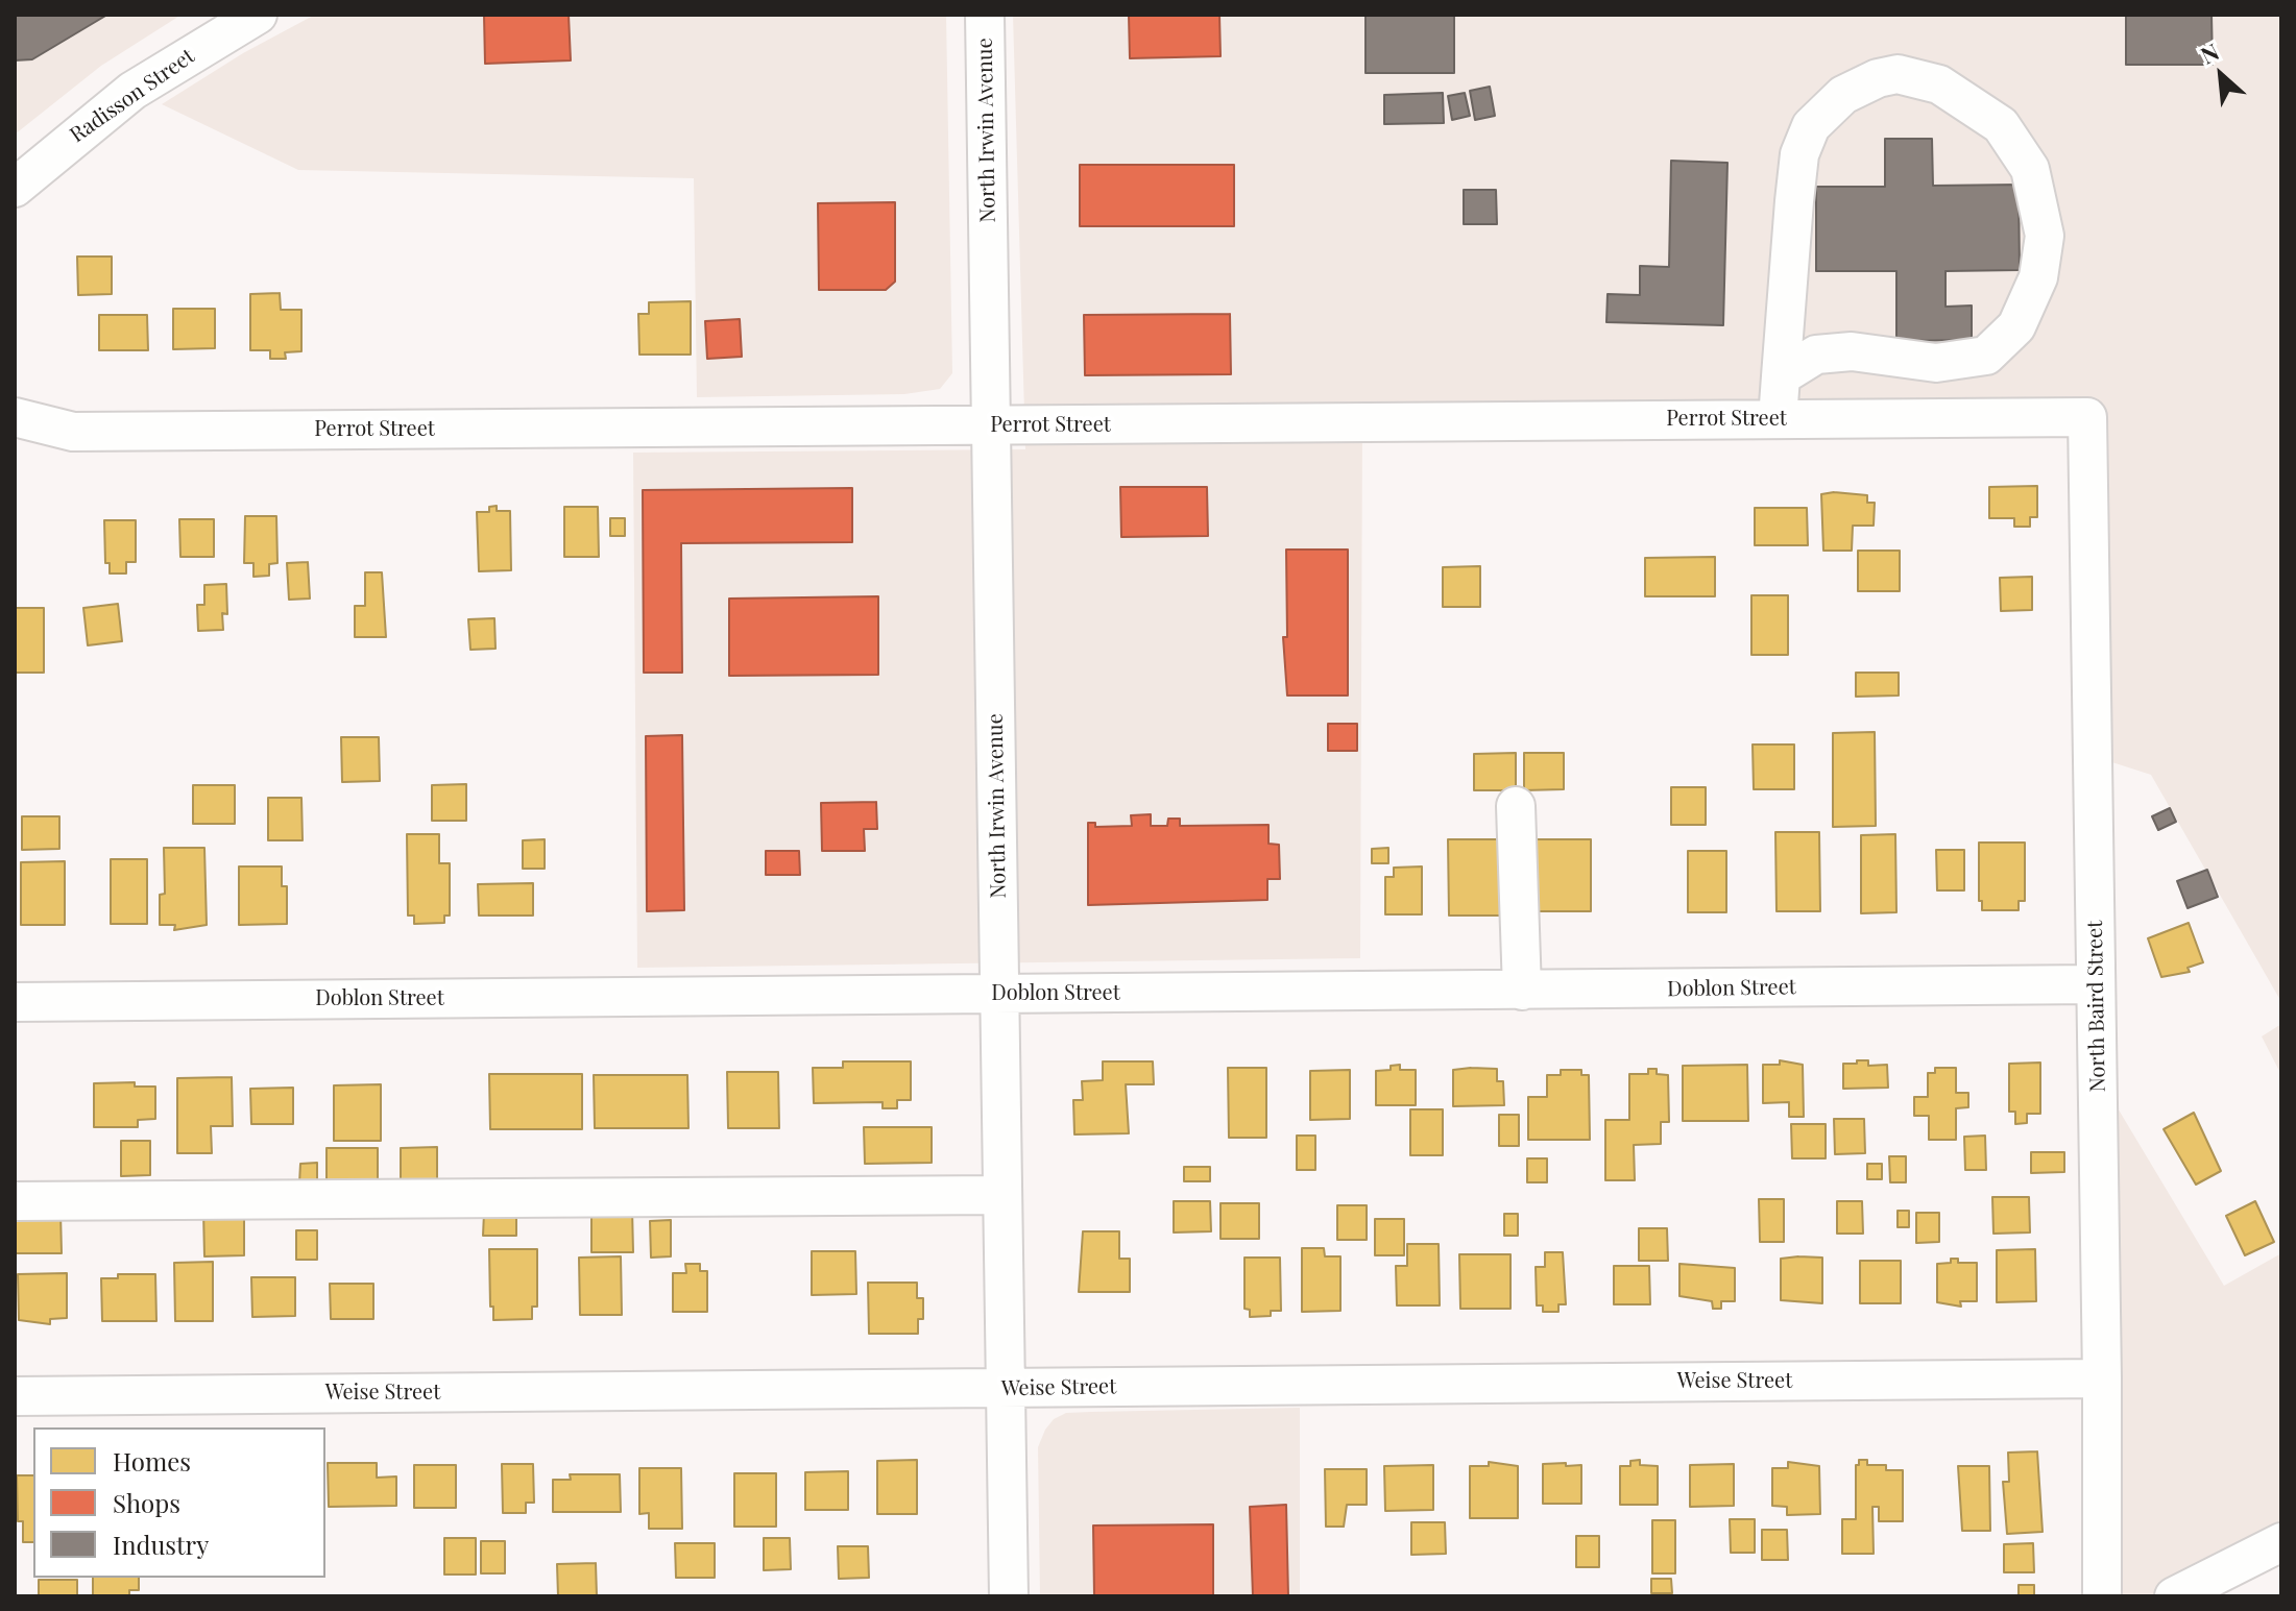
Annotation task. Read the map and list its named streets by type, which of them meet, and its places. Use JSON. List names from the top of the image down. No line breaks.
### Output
{"streets":{"street":["Radisson Street","North Irwin Avenue","Perrot Street","Doblon Street","North Baird Street","Weise Street"]},"crossings":[["North Irwin Avenue","Perrot Street"],["North Irwin Avenue","Doblon Street"],["North Irwin Avenue","Weise Street"],["Perrot Street","North Baird Street"],["Doblon Street","North Baird Street"],["North Baird Street","Weise Street"]],"legend":["Homes","Shops","Industry"],"north":"top left"}
